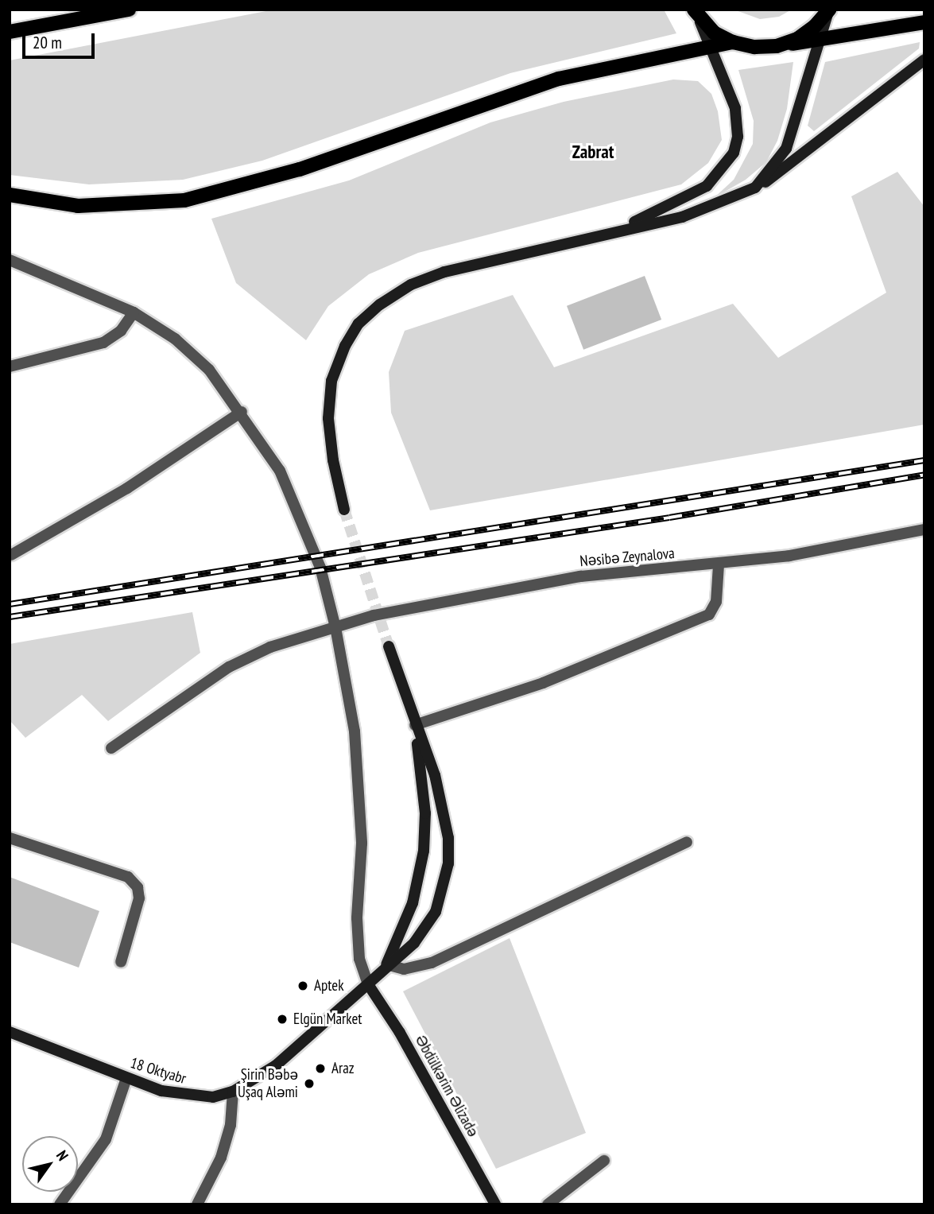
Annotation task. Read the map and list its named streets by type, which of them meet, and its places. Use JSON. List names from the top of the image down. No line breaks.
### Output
{"streets":{"street":["Nəsibə Zeynalova","18 Oktyabr","Əbdülkərim Əlizadə"]},"crossings":[["18 Oktyabr","Əbdülkərim Əlizadə"]],"districts":["Zabrat"],"places":["Aptek","Elgün Market","Araz","Şirin Bəbə Uşaq Aləmi"],"scale_bar":"20 m","north":"top right"}
